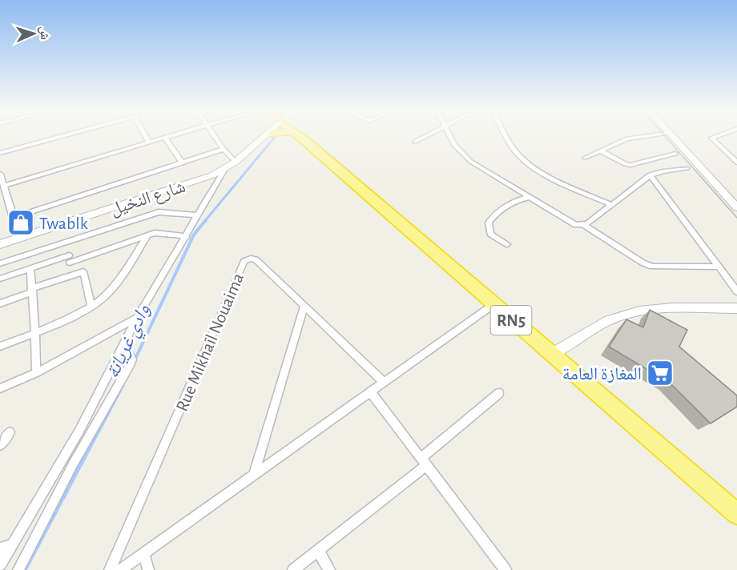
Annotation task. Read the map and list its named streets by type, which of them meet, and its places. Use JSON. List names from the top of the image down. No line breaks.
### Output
{"streets":{"highway":["RN5"],"main road":["شارع النخيل"],"street":["Rue Mikhaïl Nouaima"]},"water":["وادي غريانة"],"places":{"shop":["Twablk"],"supermarket":["المغازة العامة"]},"north":"right"}
